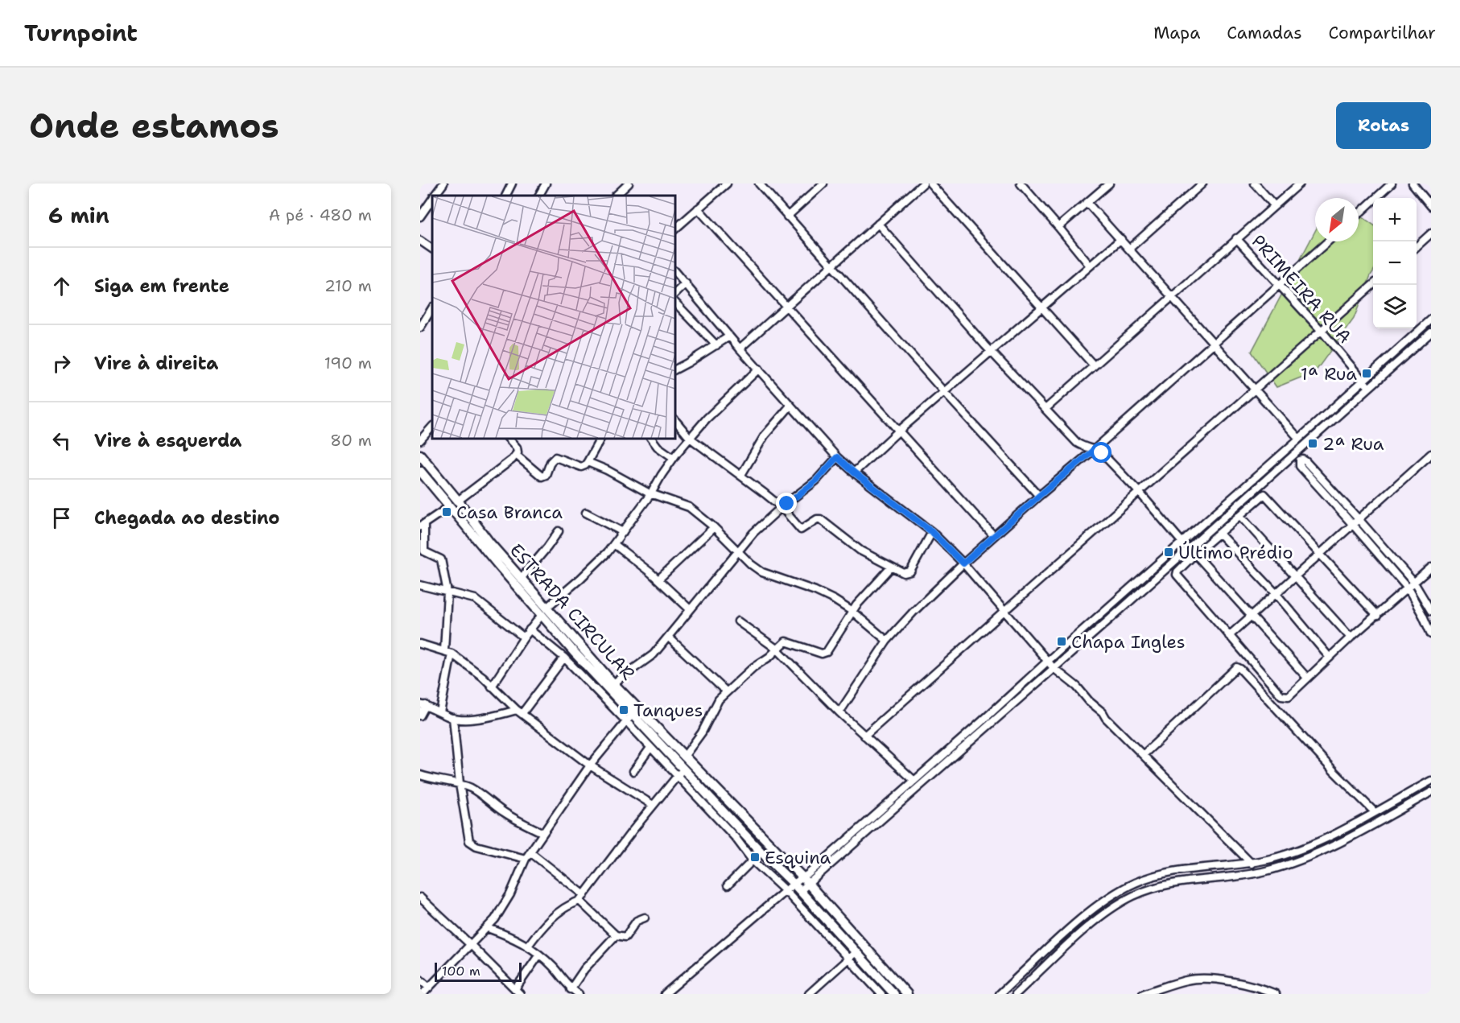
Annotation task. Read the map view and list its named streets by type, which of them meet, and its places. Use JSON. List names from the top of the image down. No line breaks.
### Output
{"streets":{"main road":["ESTRADA CIRCULAR"],"street":["PRIMEIRA RUA"]},"places":{"transit":["1ª Rua","2ª Rua","Casa Branca","Último Prédio","Chapa Ingles","Tanques","Esquina"]},"scale_bar":"100 m","north":"bottom left","page":{"header":"Turnpoint","nav":["Mapa","Camadas","Compartilhar"],"buttons":"Rotas","title":"Onde estamos","heading":["6 min","A pé · 480 m"],"map_buttons":["+","−"],"list":[["Siga em frente","210 m"],["Vire à direita","190 m"],["Vire à esquerda","80 m"],"Chegada ao destino"],"scale":"100 m"}}
